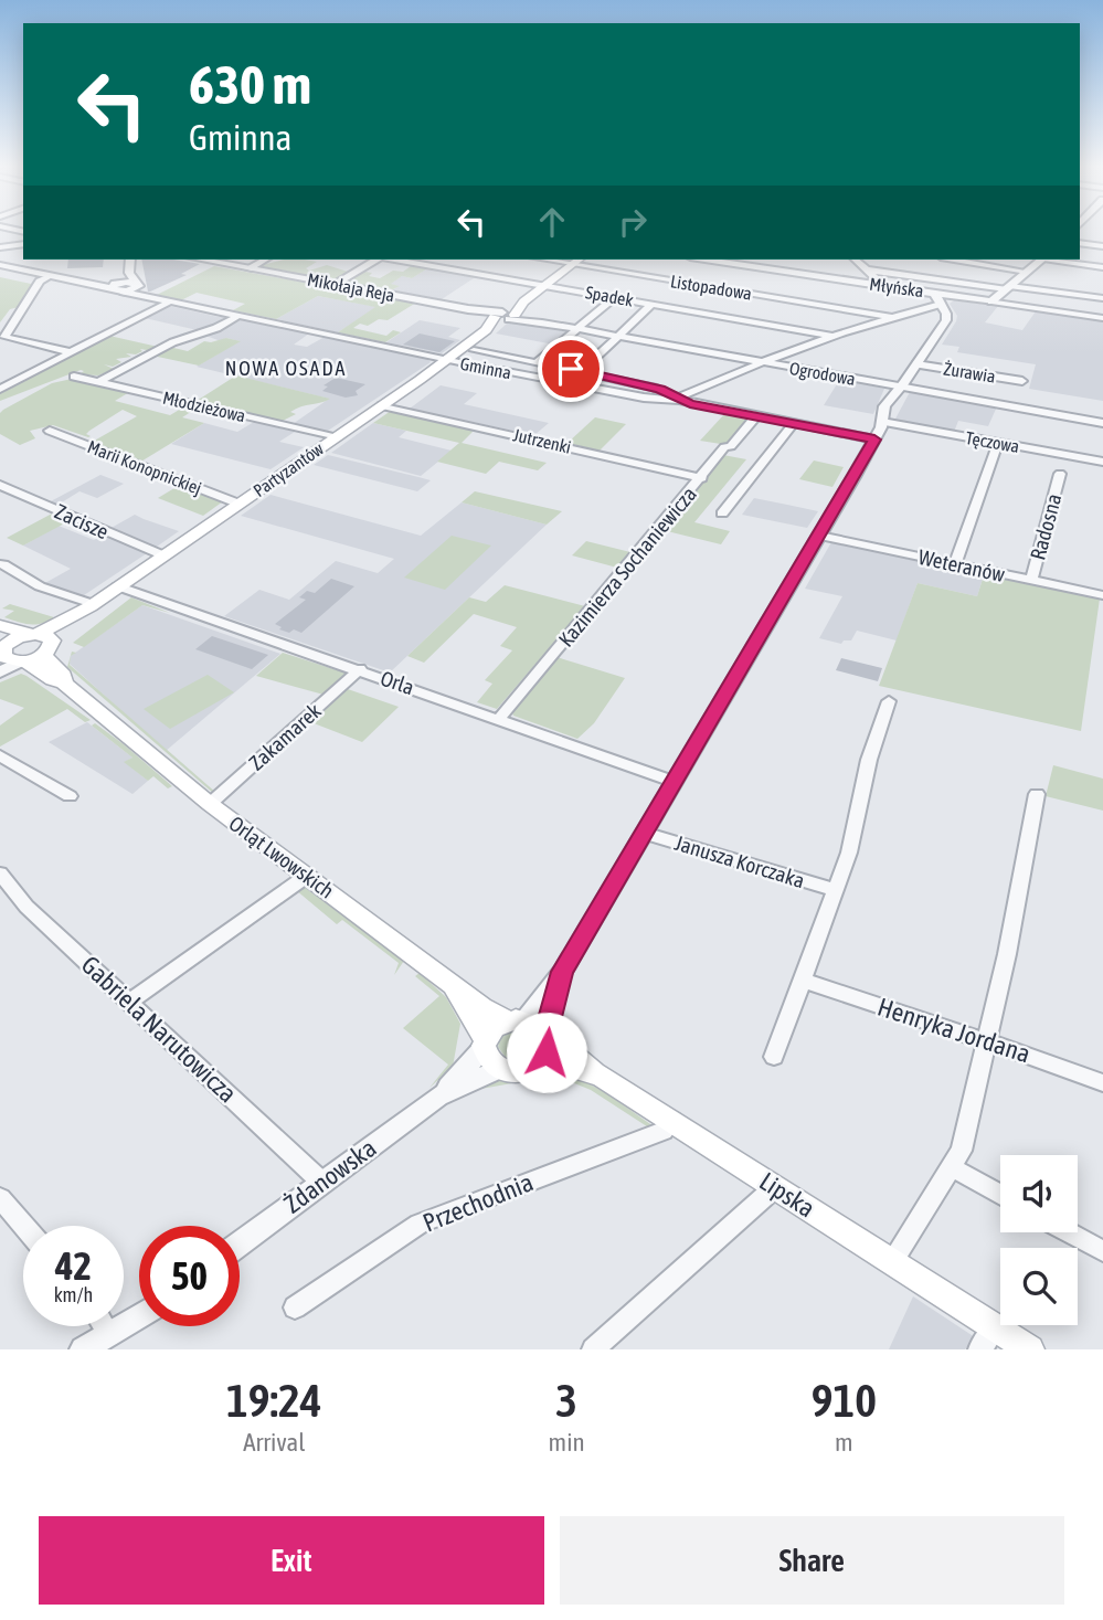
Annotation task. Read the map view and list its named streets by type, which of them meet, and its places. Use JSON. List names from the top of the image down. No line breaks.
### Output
{"streets":{"main road":["Partyzantów","Orląt Lwowskich","Lipska"],"street":["Mikołaja Reja","Listopadowa","Młyńska","Spadek","Gminna","Żurawia","Ogrodowa","Młodzieżowa","Jutrzenki","Tęczowa","Marii Konopnickiej","Zacisze","Radosna","Weteranów","Kazimierza Sochaniewicza","Orla","Zakamarek","Janusza Korczaka","Gabriela Narutowicza","Henryka Jordana","Żdanowska","Przechodnia"]},"crossings":[["Mikołaja Reja","Ogrodowa"],["Mikołaja Reja","Partyzantów"],["Gminna","Partyzantów"],["Gminna","Kazimierza Sochaniewicza"],["Ogrodowa","Partyzantów"],["Młodzieżowa","Partyzantów"],["Jutrzenki","Partyzantów"],["Jutrzenki","Kazimierza Sochaniewicza"],["Marii Konopnickiej","Partyzantów"],["Partyzantów","Zacisze"],["Partyzantów","Orla"],["Partyzantów","Orląt Lwowskich"],["Radosna","Weteranów"],["Kazimierza Sochaniewicza","Orla"],["Orla","Zakamarek"],["Zakamarek","Orląt Lwowskich"],["Orląt Lwowskich","Żdanowska"],["Orląt Lwowskich","Lipska"],["Gabriela Narutowicza","Żdanowska"],["Żdanowska","Lipska"],["Lipska","Przechodnia"]],"districts":["NOWA OSADA"],"page":{"turn":["630 m","Gminna"],"speed":"42 km/h","limit":"50","eta":["19:24","Arrival","3","min","910","m"],"buttons":["Exit","Share"]}}
